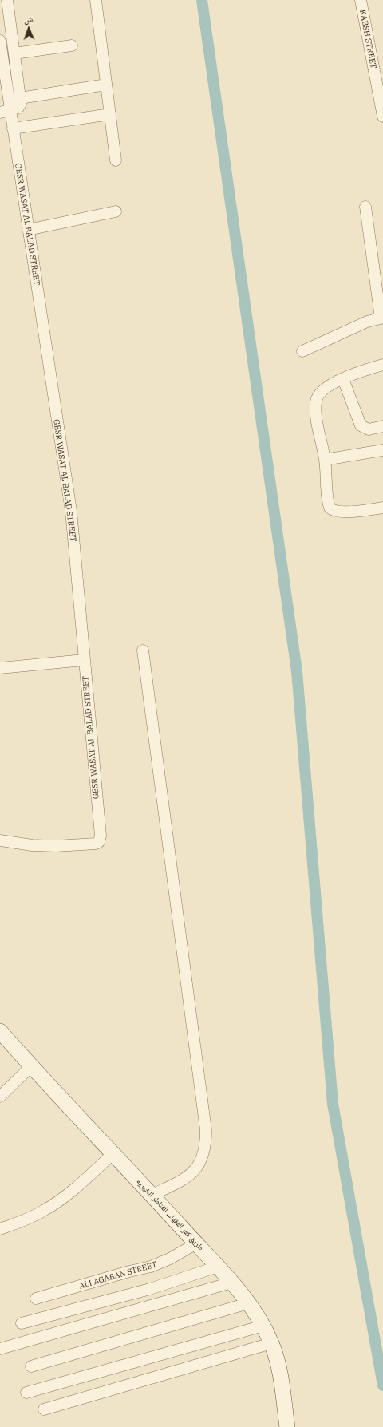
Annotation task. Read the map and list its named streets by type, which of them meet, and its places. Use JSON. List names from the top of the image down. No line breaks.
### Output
{"streets":{"street":["KABSH STREET","GESR WASAT AL BALAD STREET","طريق كفر الفقهاء, القناطر الخيريه","ALI AGABAN STREET"]},"crossings":[["طريق كفر الفقهاء, القناطر الخيريه","ALI AGABAN STREET"]],"north":"top"}
